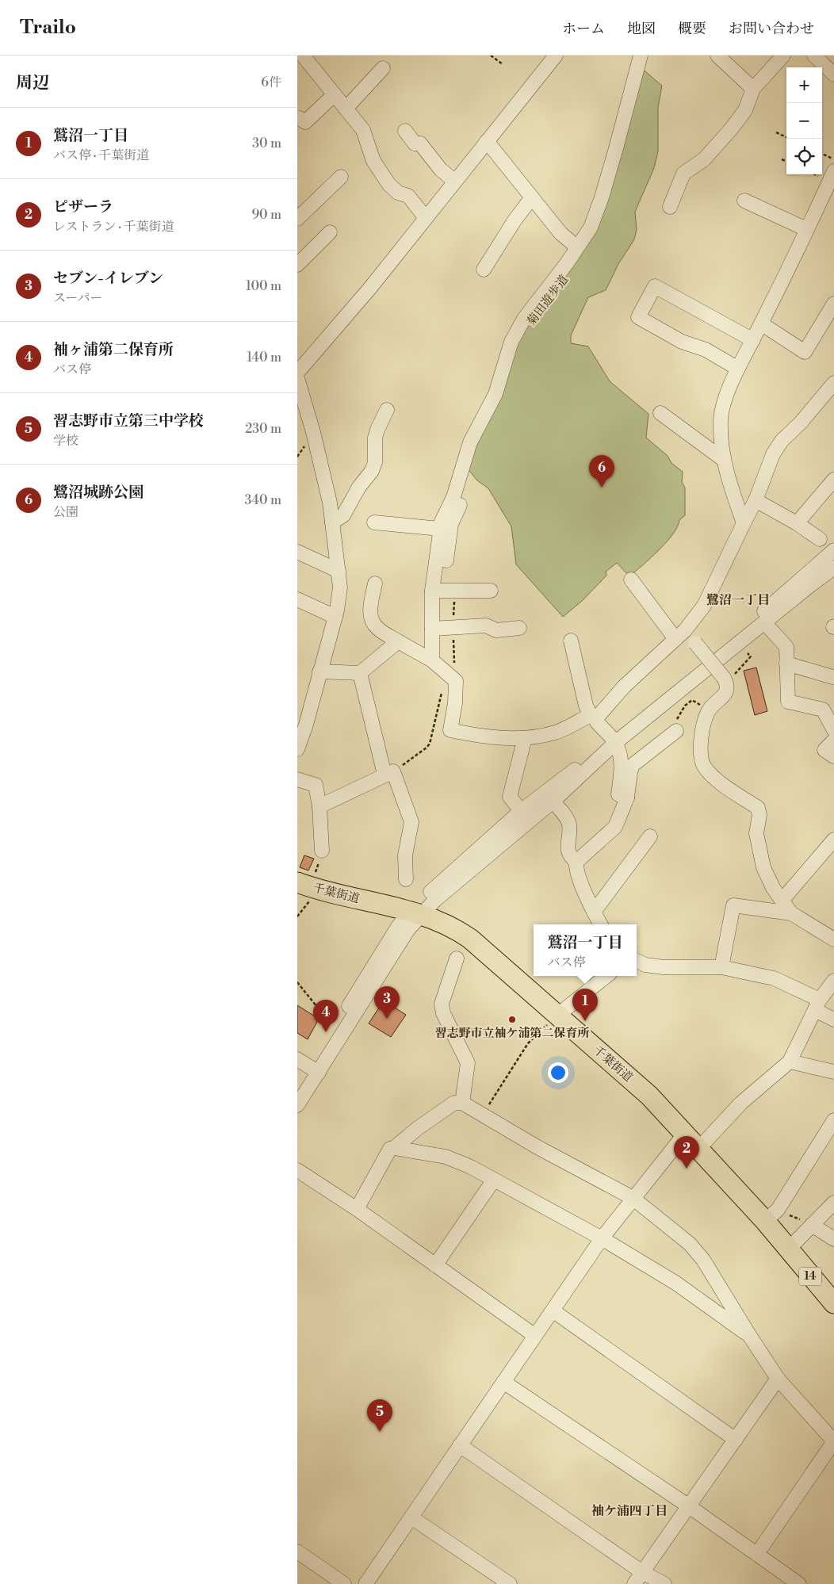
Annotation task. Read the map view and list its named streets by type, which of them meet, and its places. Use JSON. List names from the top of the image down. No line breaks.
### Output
{"streets":{"highway":["千葉街道","14"],"street":["菊田遊歩道"]},"districts":["鷺沼一丁目","袖ケ浦四丁目"],"places":["習志野市立袖ケ浦第二保育所"],"page":{"header":"Trailo","nav":["ホーム","地図","概要","お問い合わせ"],"heading":["周辺","6件"],"map_buttons":["+","−"],"list":[{"mark":"1","name":"鷲沼一丁目","note":"バス停 · 千葉街道","value":"30 m"},{"mark":"2","name":"ピザーラ","note":"レストラン · 千葉街道","value":"90 m"},{"mark":"3","name":"セブン-イレブン","note":"スーパー","value":"100 m"},{"mark":"4","name":"袖ヶ浦第二保育所","note":"バス停","value":"140 m"},{"mark":"5","name":"習志野市立第三中学校","note":"学校","value":"230 m"},{"mark":"6","name":"鷺沼城跡公園","note":"公園","value":"340 m"}],"pins":["6","3","1","4","2","5"],"popup":["鷲沼一丁目","バス停"]}}
